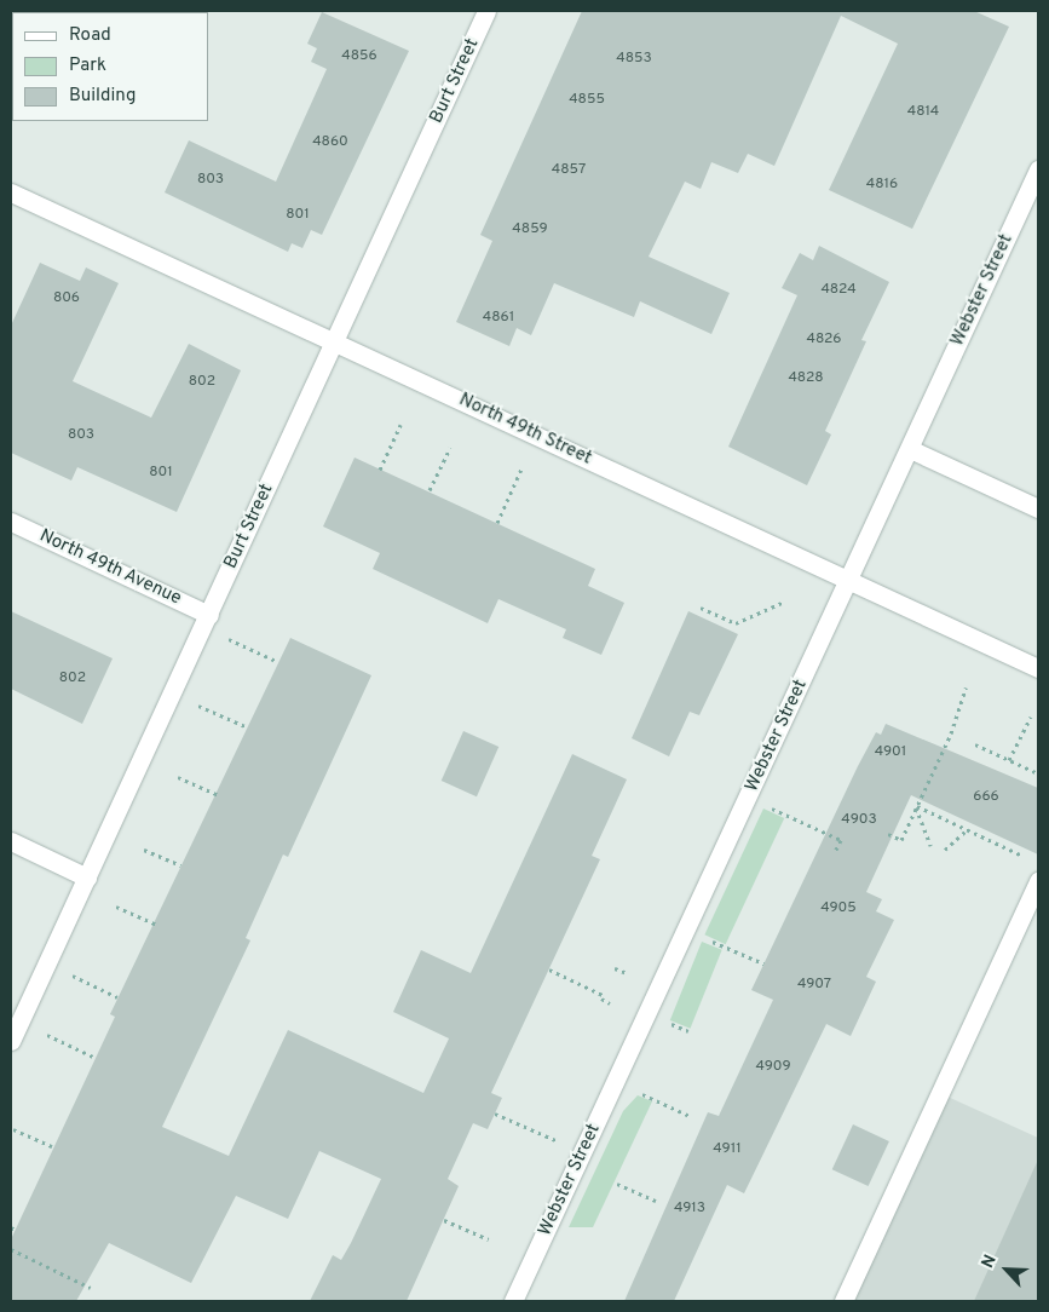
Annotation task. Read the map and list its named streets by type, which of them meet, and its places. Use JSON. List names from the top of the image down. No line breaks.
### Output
{"streets":{"street":["Burt Street","Webster Street","North 49th Street","North 49th Avenue"]},"crossings":[["Burt Street","North 49th Street"],["Burt Street","North 49th Avenue"],["Webster Street","North 49th Street"]],"house_numbers":["4856","4853","4855","4814","4860","4857","803","4816","801","4859","4824","806","4861","4826","4828","802","803","801","802","4901","666","4903","4905","4907","4909","4911","4913"],"legend":["Road","Park","Building"],"north":"top left"}
